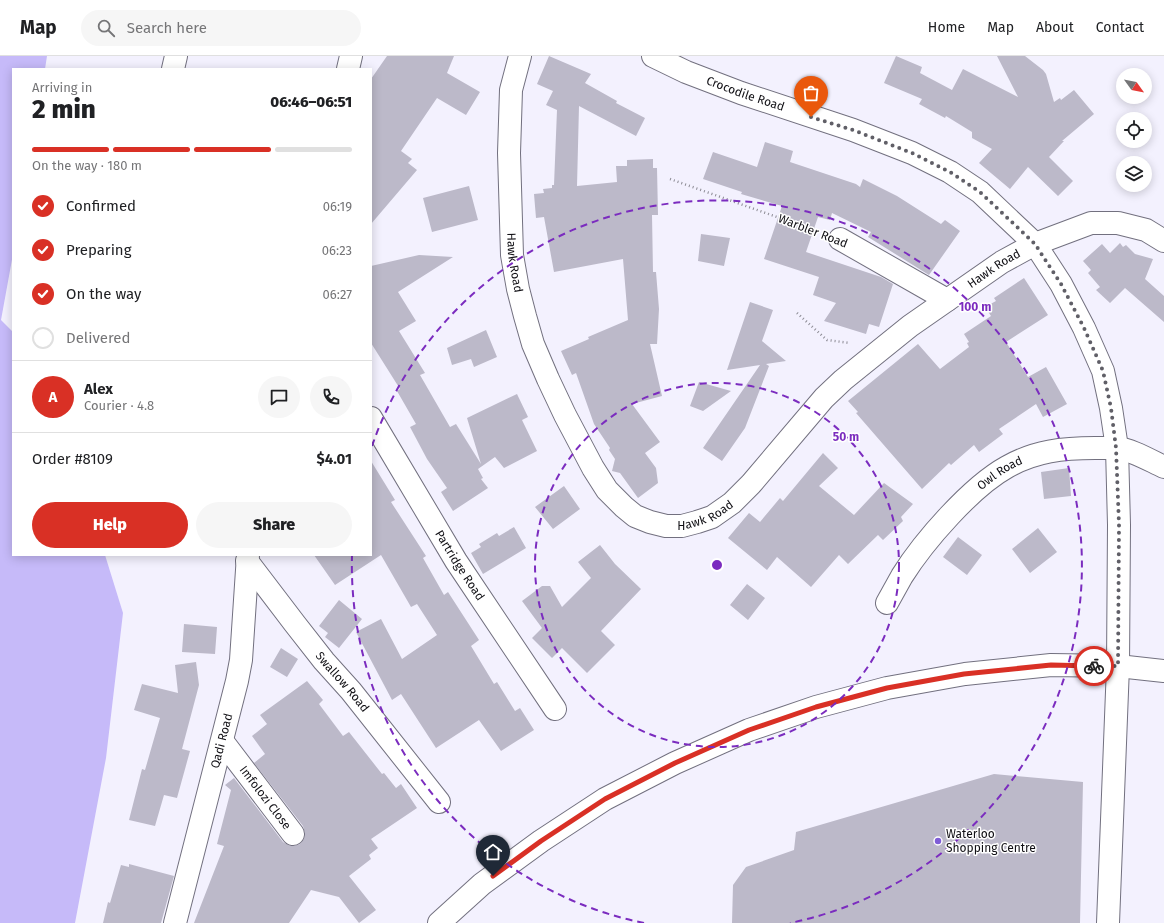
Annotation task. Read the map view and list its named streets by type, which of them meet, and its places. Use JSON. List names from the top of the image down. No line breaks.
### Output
{"streets":{"street":["Crocodile Road","Warbler Road","Hawk Road","Owl Road","Partridge Road","Swallow Road","Qadi Road","Imfolozi Close"]},"crossings":[["Crocodile Road","Hawk Road"],["Crocodile Road","Owl Road"],["Warbler Road","Hawk Road"],["Swallow Road","Qadi Road"],["Qadi Road","Imfolozi Close"]],"places":["Waterloo Shopping Centre"],"north":"bottom right","page":{"header":"Map","search":"Search here","nav":["Home","Map","About","Contact"],"heading":["2 min","Arriving in","06:46–06:51"],"panel":["Alex","Courier · 4.8","Order #8109","$4.01"],"bar":"On the way · 180 m","list":[["Confirmed","06:19"],["Preparing","06:23"],["On the way","06:27"],"Delivered"],"round":"A","buttons":["Help","Share"]},"rings":["100 m","50 m"]}
